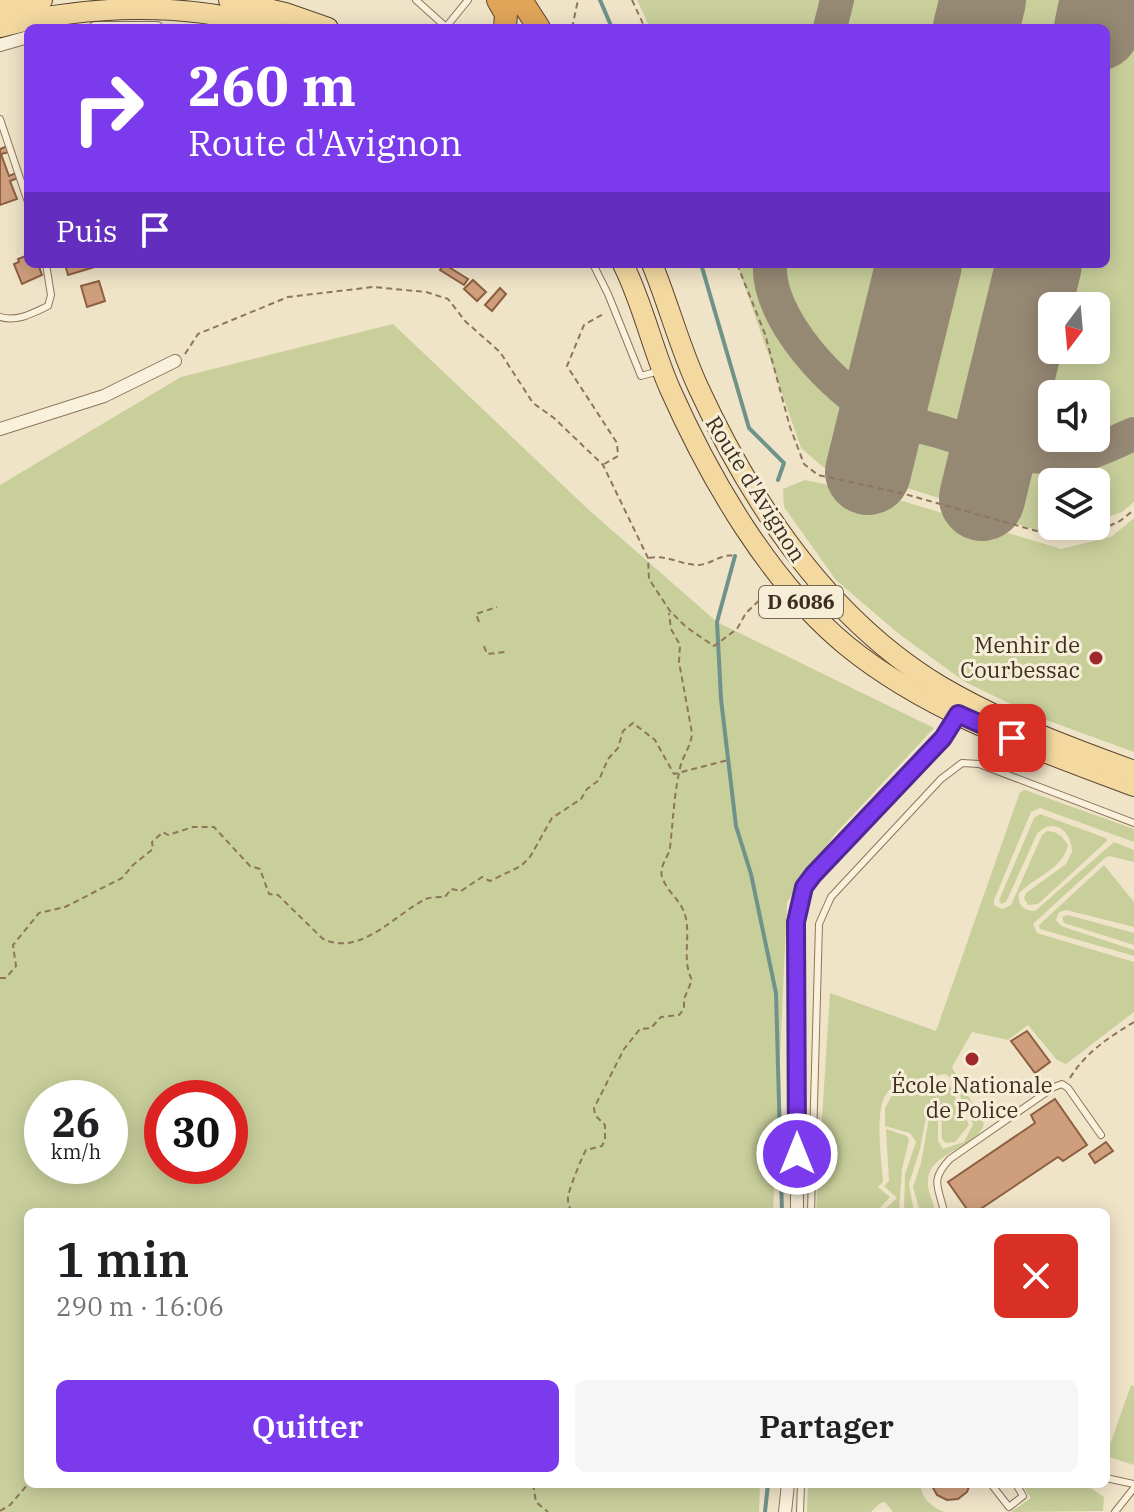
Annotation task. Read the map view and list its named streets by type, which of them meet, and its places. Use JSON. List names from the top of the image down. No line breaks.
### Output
{"streets":{"main road":["Route d'Avignon","D 6086"]},"places":["Menhir de Courbessac","École Nationale de Police"],"north":"bottom","page":{"turn":["260 m","Route d'Avignon"],"then":"Puis","speed":"26 km/h","limit":"30","heading":["1 min","290 m · 16:06"],"buttons":["Quitter","Partager"]}}
